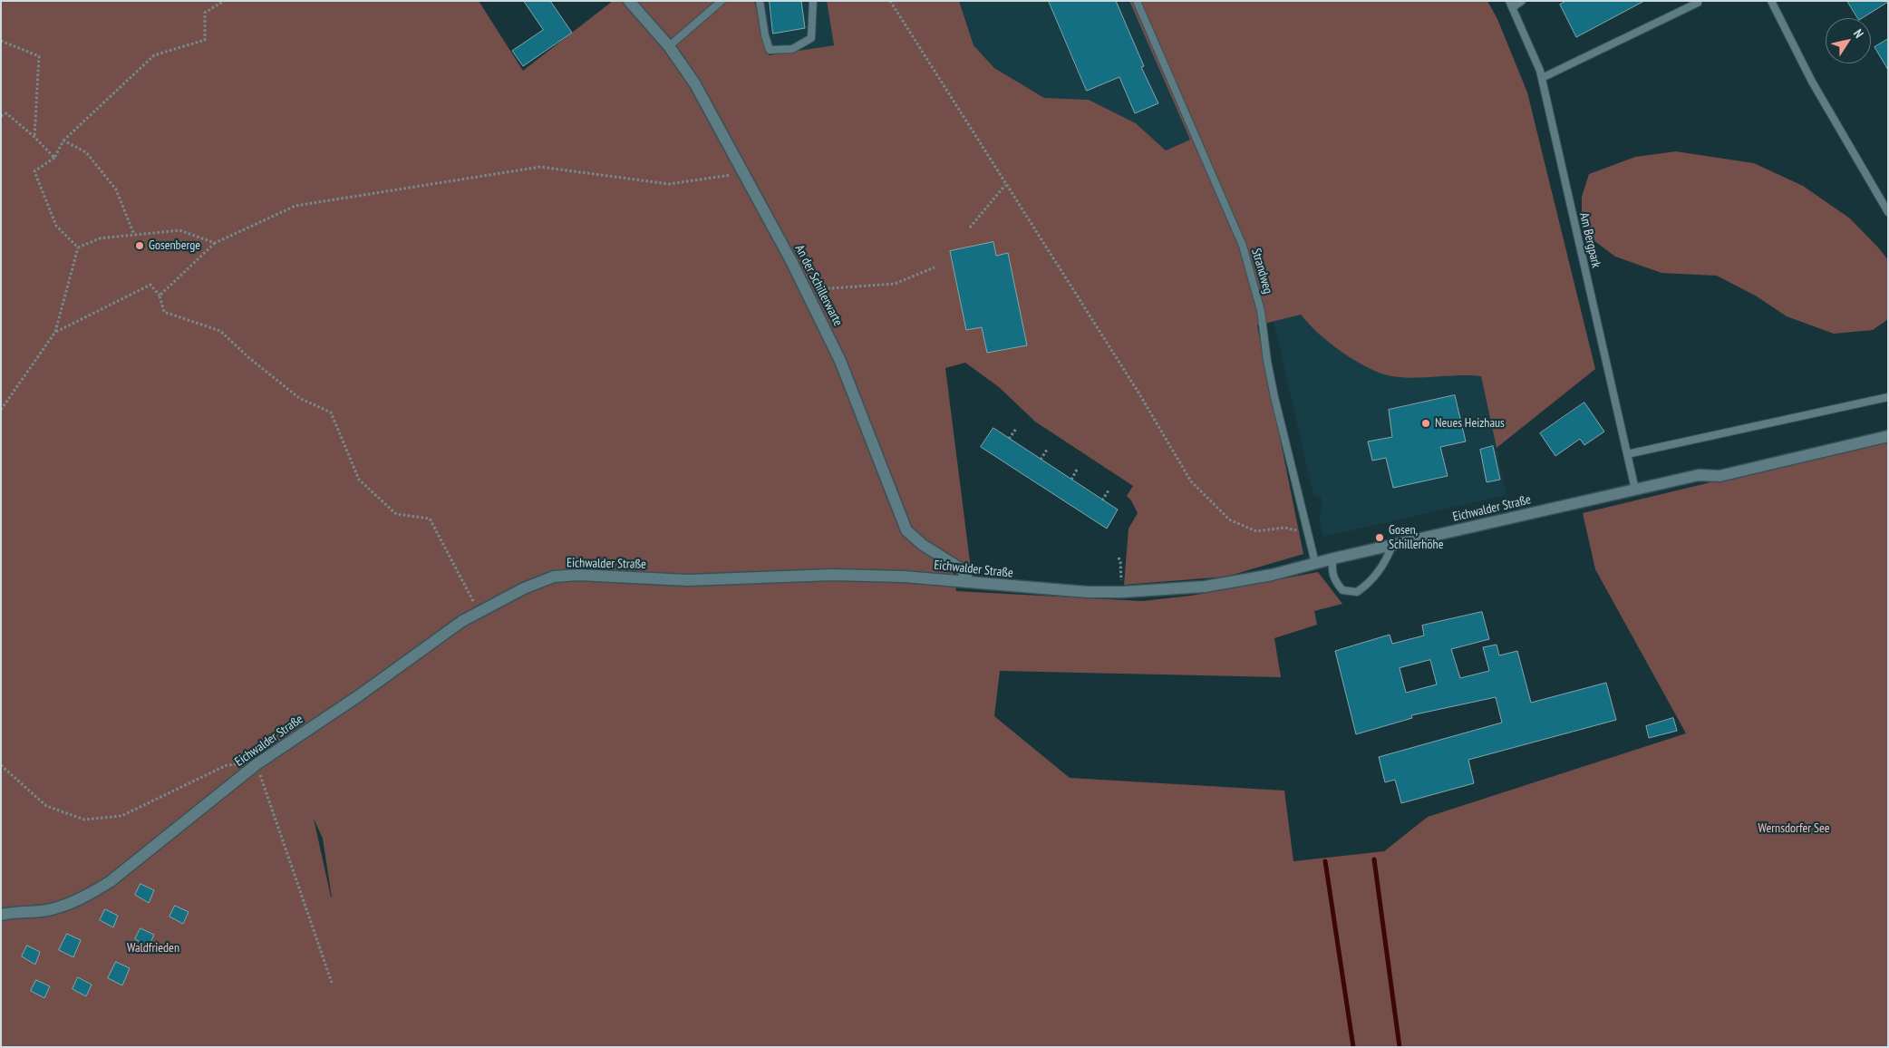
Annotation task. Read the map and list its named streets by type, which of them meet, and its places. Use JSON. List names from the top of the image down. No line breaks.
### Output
{"streets":{"street":["An der Schillerwarte","Eichwalder Straße"],"lane":["Am Bergpark","Strandweg"]},"crossings":[["Am Bergpark","Eichwalder Straße"],["Strandweg","Eichwalder Straße"],["An der Schillerwarte","Eichwalder Straße"]],"parks":["Wernsdorfer See","Waldfrieden"],"places":["Gosenberge","Neues Heizhaus","Gosen, Schillerhöhe"],"north":"top right"}
